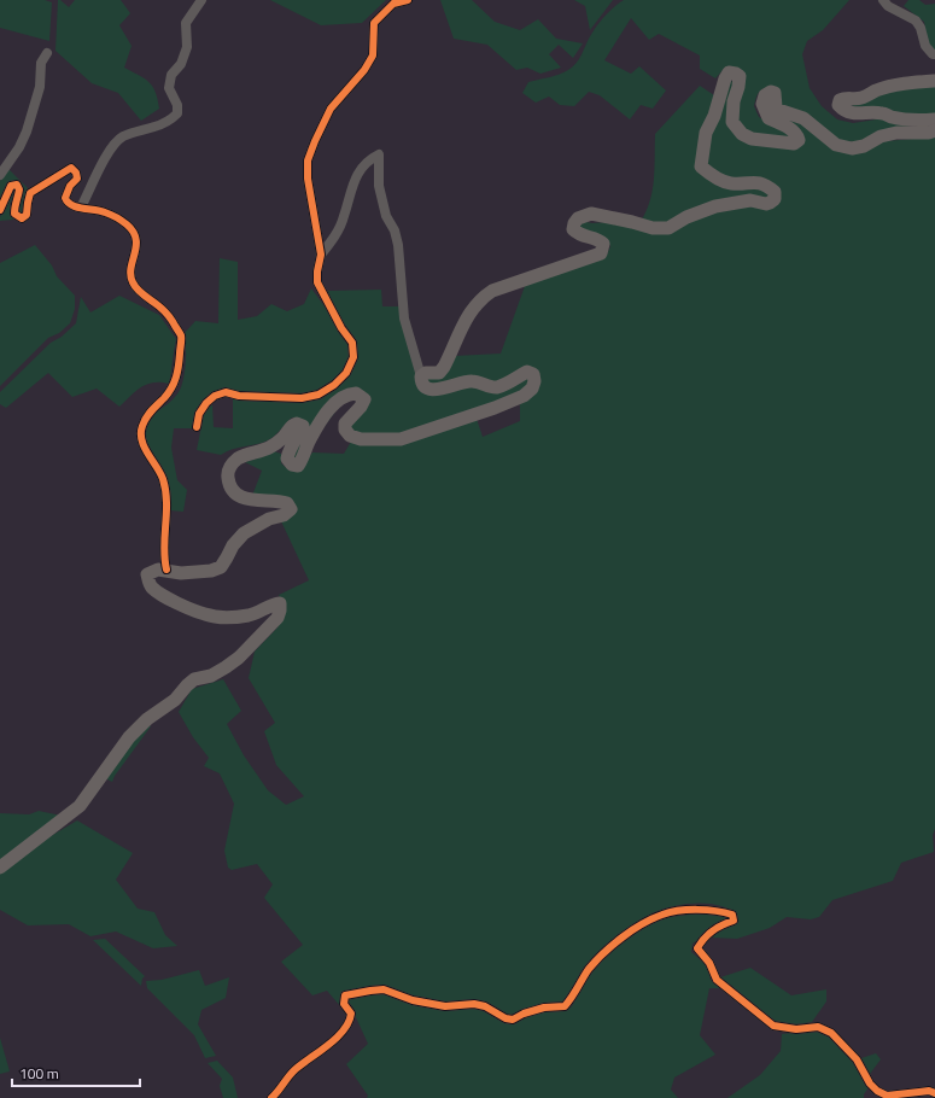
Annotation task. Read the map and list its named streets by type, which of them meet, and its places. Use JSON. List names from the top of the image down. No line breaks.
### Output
{"scale_bar":"100 m"}
